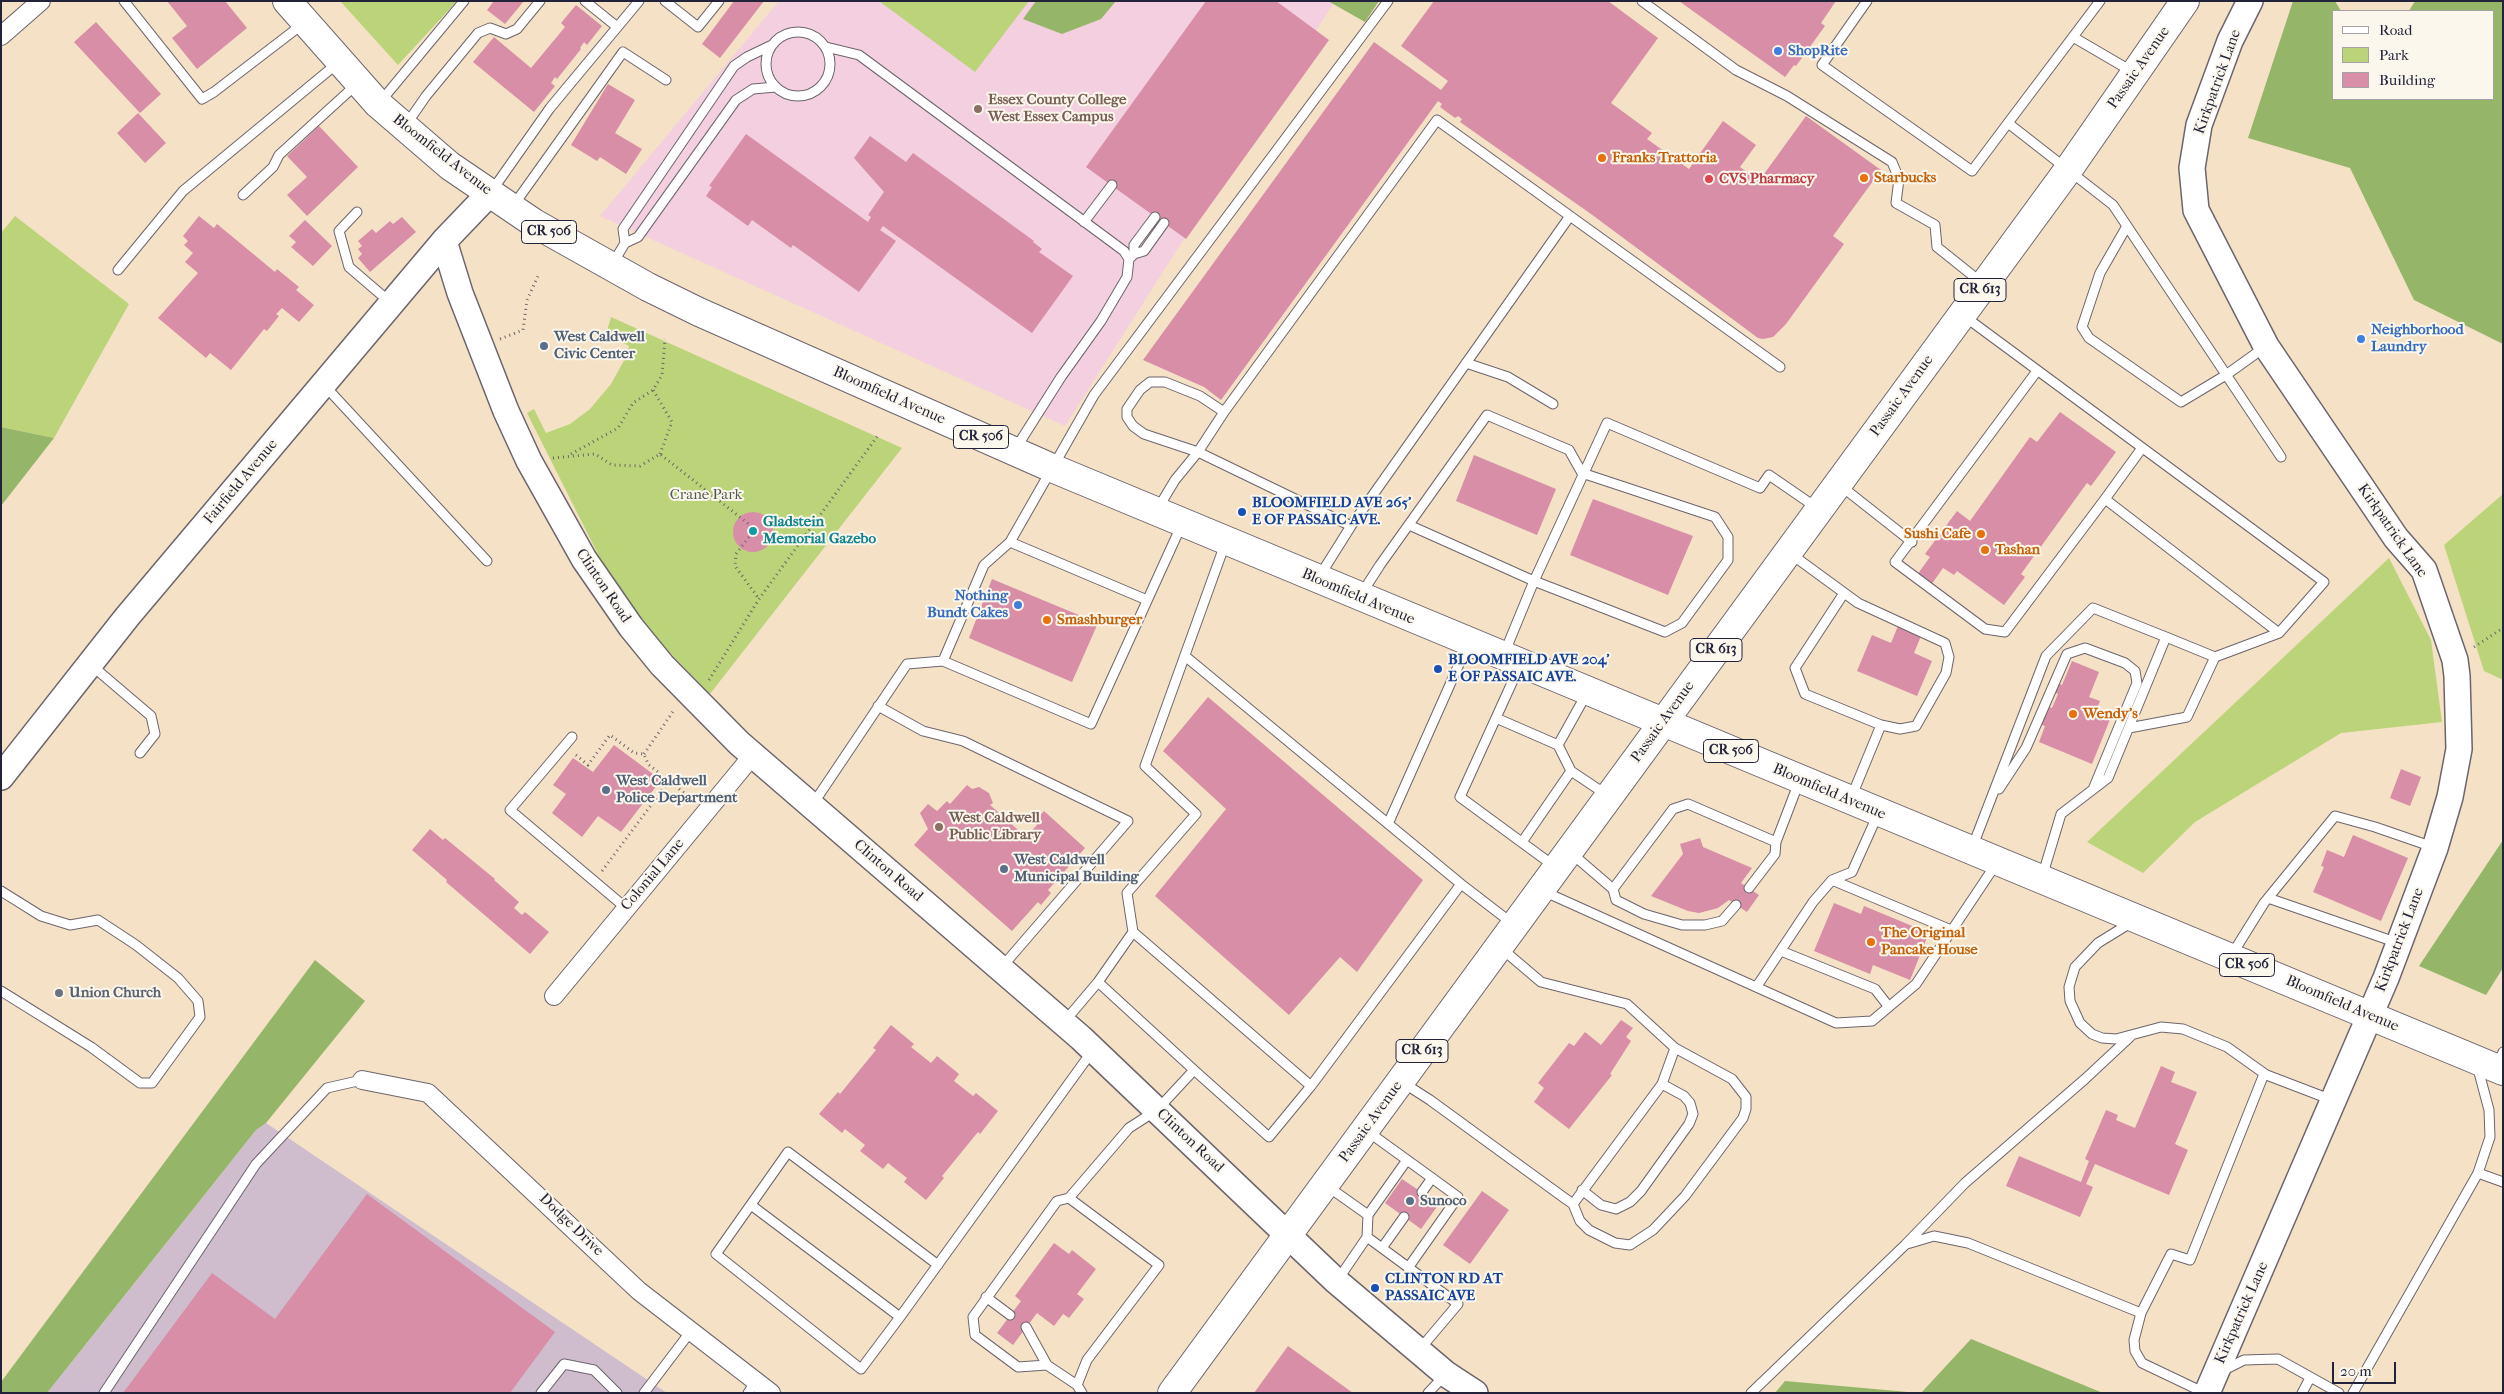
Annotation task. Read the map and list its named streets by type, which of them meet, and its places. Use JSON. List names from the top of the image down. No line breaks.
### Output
{"streets":{"main road":["Passaic Avenue","Bloomfield Avenue","CR 506","CR 613"],"street":["Kirkpatrick Lane","Fairfield Avenue","Clinton Road","Colonial Lane","Dodge Drive"]},"crossings":[["Passaic Avenue","Bloomfield Avenue"],["Passaic Avenue","Clinton Road"],["Kirkpatrick Lane","Bloomfield Avenue"],["Bloomfield Avenue","Fairfield Avenue"],["Fairfield Avenue","Clinton Road"],["Clinton Road","Colonial Lane"]],"parks":["Crane Park"],"places":["ShopRite","Essex County College West Essex Campus","Franks Trattoria","Starbucks","CVS Pharmacy","Neighborhood Laundry","West Caldwell Civic Center","BLOOMFIELD AVE 265' E OF PASSAIC AVE.","Gladstein Memorial Gazebo","Sushi Cafe","Tashan","Nothing Bundt Cakes","Smashburger","BLOOMFIELD AVE 204' E OF PASSAIC AVE.","Wendy's","West Caldwell Police Department","West Caldwell Public Library","West Caldwell Municipal Building","The Original Pancake House","Union Church","Sunoco","CLINTON RD AT PASSAIC AVE"],"legend":["Road","Park","Building"],"scale_bar":"20 m"}
